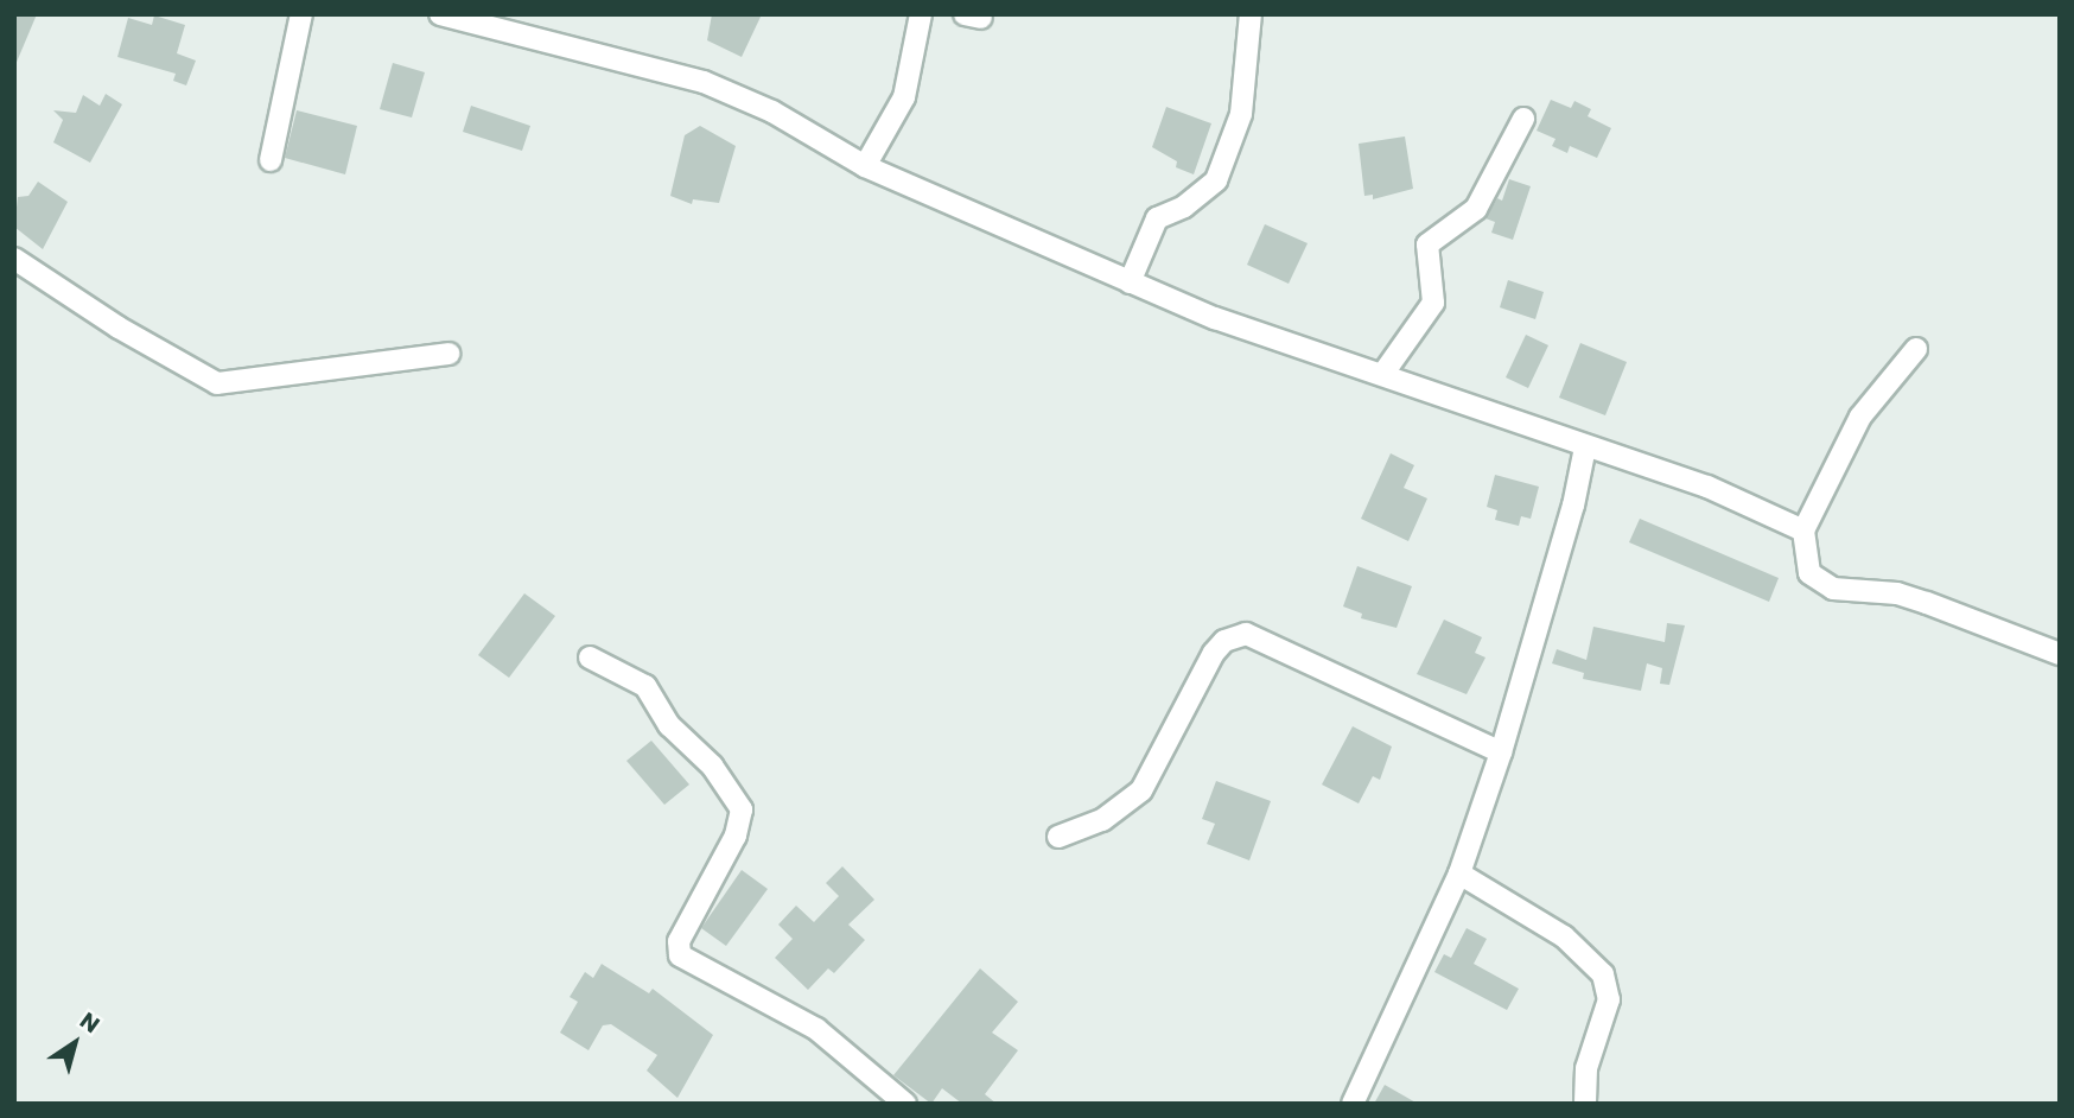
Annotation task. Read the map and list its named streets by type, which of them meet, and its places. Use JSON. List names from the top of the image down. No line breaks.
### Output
{"north":"top right"}
